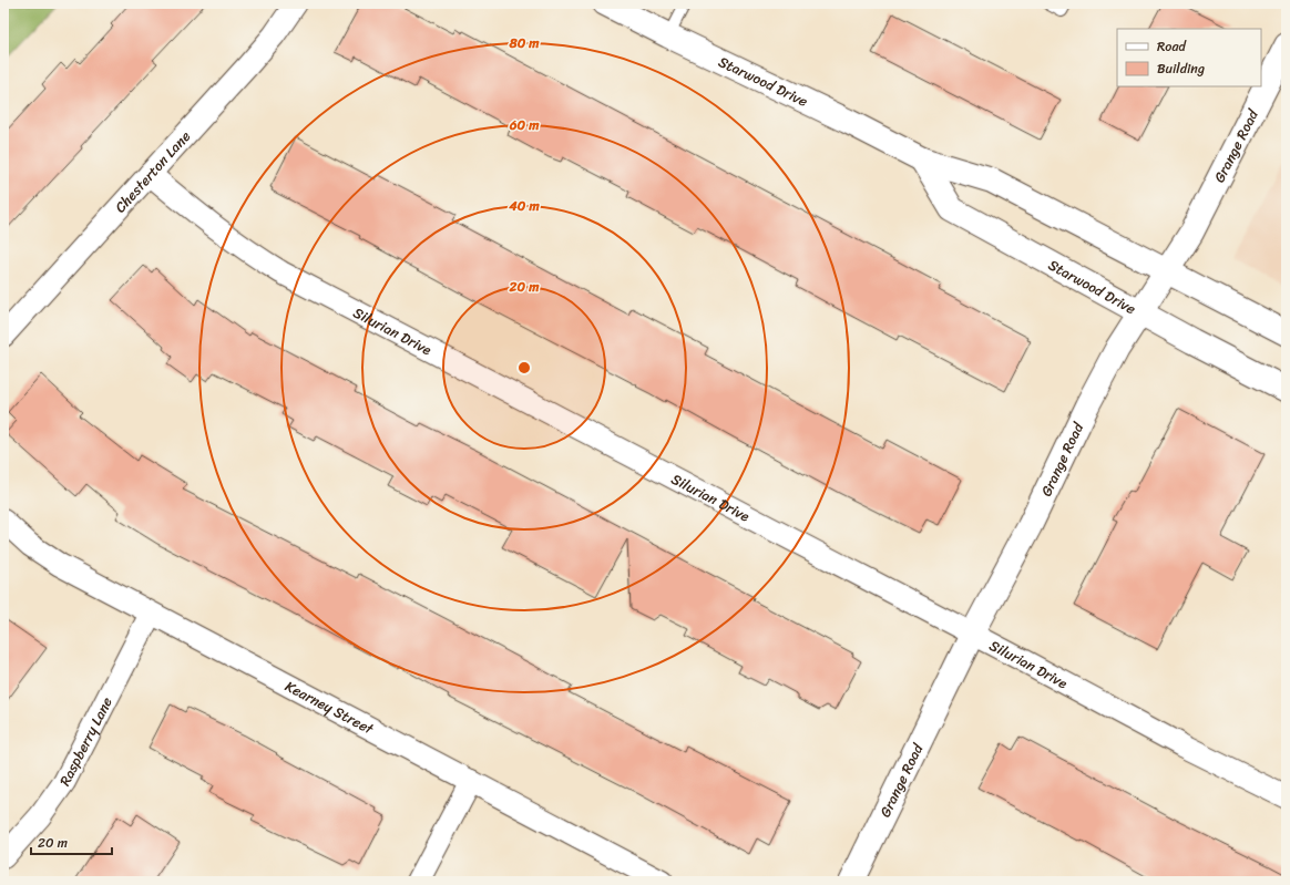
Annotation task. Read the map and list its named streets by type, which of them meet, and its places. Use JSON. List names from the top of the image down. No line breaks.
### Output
{"streets":{"street":["Starwood Drive","Grange Road","Chesterton Lane","Silurian Drive","Kearney Street","Raspberry Lane"]},"crossings":[["Starwood Drive","Grange Road"],["Grange Road","Silurian Drive"],["Chesterton Lane","Silurian Drive"],["Kearney Street","Raspberry Lane"]],"legend":["Road","Building"],"scale_bar":"20 m","rings":["80 m","60 m","40 m","20 m"]}
